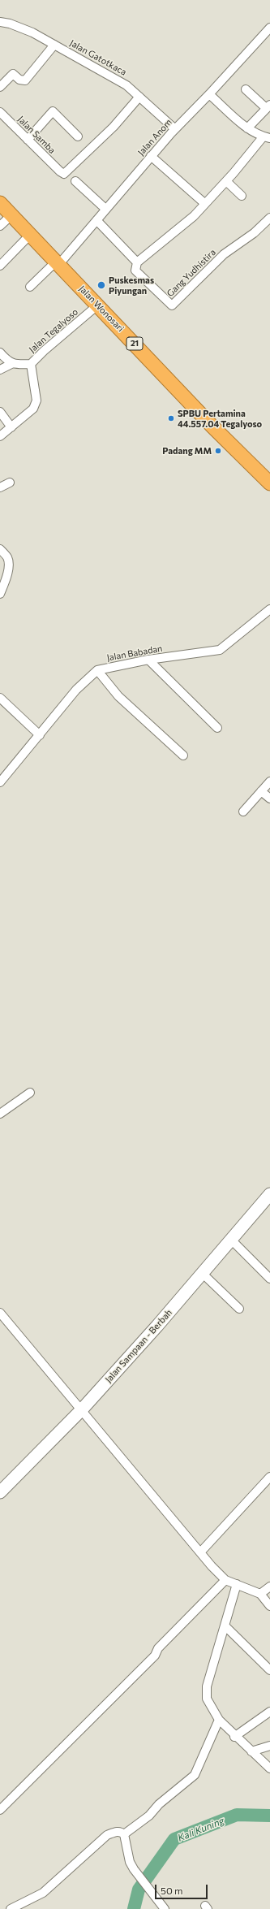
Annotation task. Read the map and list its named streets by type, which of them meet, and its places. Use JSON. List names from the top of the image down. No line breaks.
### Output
{"streets":{"highway":["Jalan Wonosari","21"],"main road":["Jalan Sampaan - Berbah"],"street":["Jalan Gatotkaca","Jalan Samba","Jalan Anom","Gang Yudhistira","Jalan Tegalyoso","Jalan Babadan"]},"crossings":[["Jalan Gatotkaca","Jalan Samba"],["Jalan Gatotkaca","Jalan Anom"],["Jalan Anom","Gang Yudhistira"],["Jalan Anom","Jalan Wonosari"],["Jalan Wonosari","Jalan Tegalyoso"]],"water":["Kali Kuning"],"places":["Puskesmas Piyungan","SPBU Pertamina 44.557.04 Tegalyoso","Padang MM"],"scale_bar":"50 m"}
